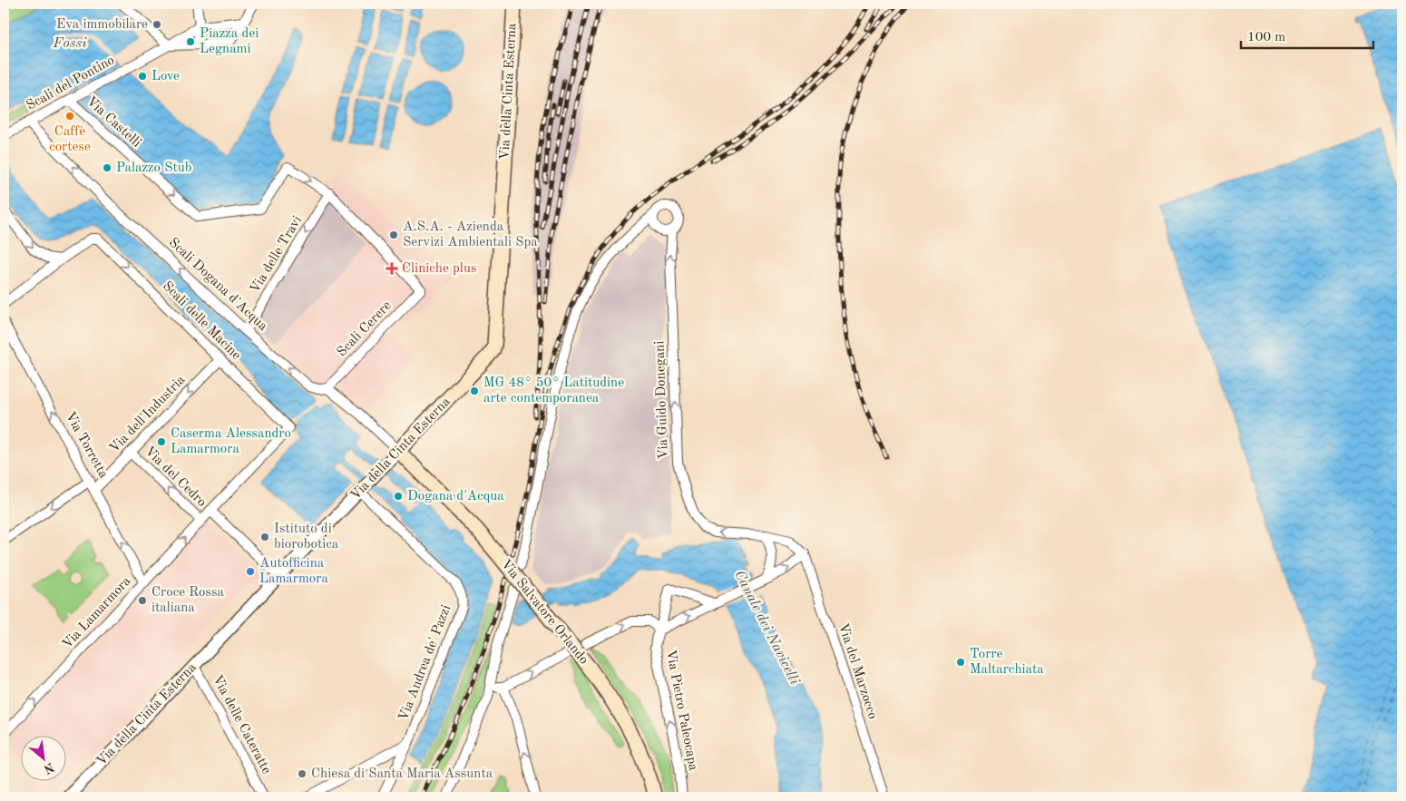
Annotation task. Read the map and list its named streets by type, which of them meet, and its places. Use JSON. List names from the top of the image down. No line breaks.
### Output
{"streets":{"main road":["Via della Cinta Esterna","Via Salvatore Orlando"],"street":["Scali del Pontino","Via Castelli","Via delle Travi","Scali Dogana d'Acqua","Scali delle Macine","Scali Cerere","Via Guido Donegani","Via dell'Industria","Via Torretta","Via del Cedro","Via Lamarmora","Via Andrea de' Pazzi","Via del Marzocco","Via Pietro Paleocapa","Via delle Cateratte"]},"crossings":[["Scali del Pontino","Via Castelli"],["Scali del Pontino","Scali Dogana d'Acqua"],["Via della Cinta Esterna","Scali Dogana d'Acqua"],["Via della Cinta Esterna","Via Salvatore Orlando"],["Via della Cinta Esterna","Via Andrea de' Pazzi"],["Via della Cinta Esterna","Via delle Cateratte"],["Via Castelli","Via delle Travi"],["Via Castelli","Scali Cerere"],["Via delle Travi","Scali Dogana d'Acqua"],["Via delle Travi","Scali Cerere"],["Scali Dogana d'Acqua","Scali Cerere"],["Scali Dogana d'Acqua","Via Salvatore Orlando"],["Scali delle Macine","Via dell'Industria"],["Scali delle Macine","Via Lamarmora"],["Via dell'Industria","Via Torretta"],["Via dell'Industria","Via del Cedro"],["Via Torretta","Via Lamarmora"],["Via del Cedro","Via Lamarmora"]],"one_way":["Via Castelli","Via delle Travi","Scali Dogana d'Acqua","Scali delle Macine","Via Guido Donegani","Via dell'Industria","Via Torretta","Via del Cedro","Via Lamarmora","Via Pietro Paleocapa"],"water":["Fossi","Canale dei Navicelli"],"places":{"other":["Eva immobilare","Piazza dei Legnami","Love","Caffè cortese","Palazzo Stub","A.S.A. - Azienda Servizi Ambientali Spa","MG 48° 50° Latitudine arte contemporanea","Caserma Alessandro Lamarmora","Dogana d'Acqua","Istituto di biorobotica","Autofficina Lamarmora","Croce Rossa italiana","Torre Maltarchiata","Chiesa di Santa Maria Assunta"],"health":["Cliniche plus"]},"scale_bar":"100 m","north":"bottom right"}
